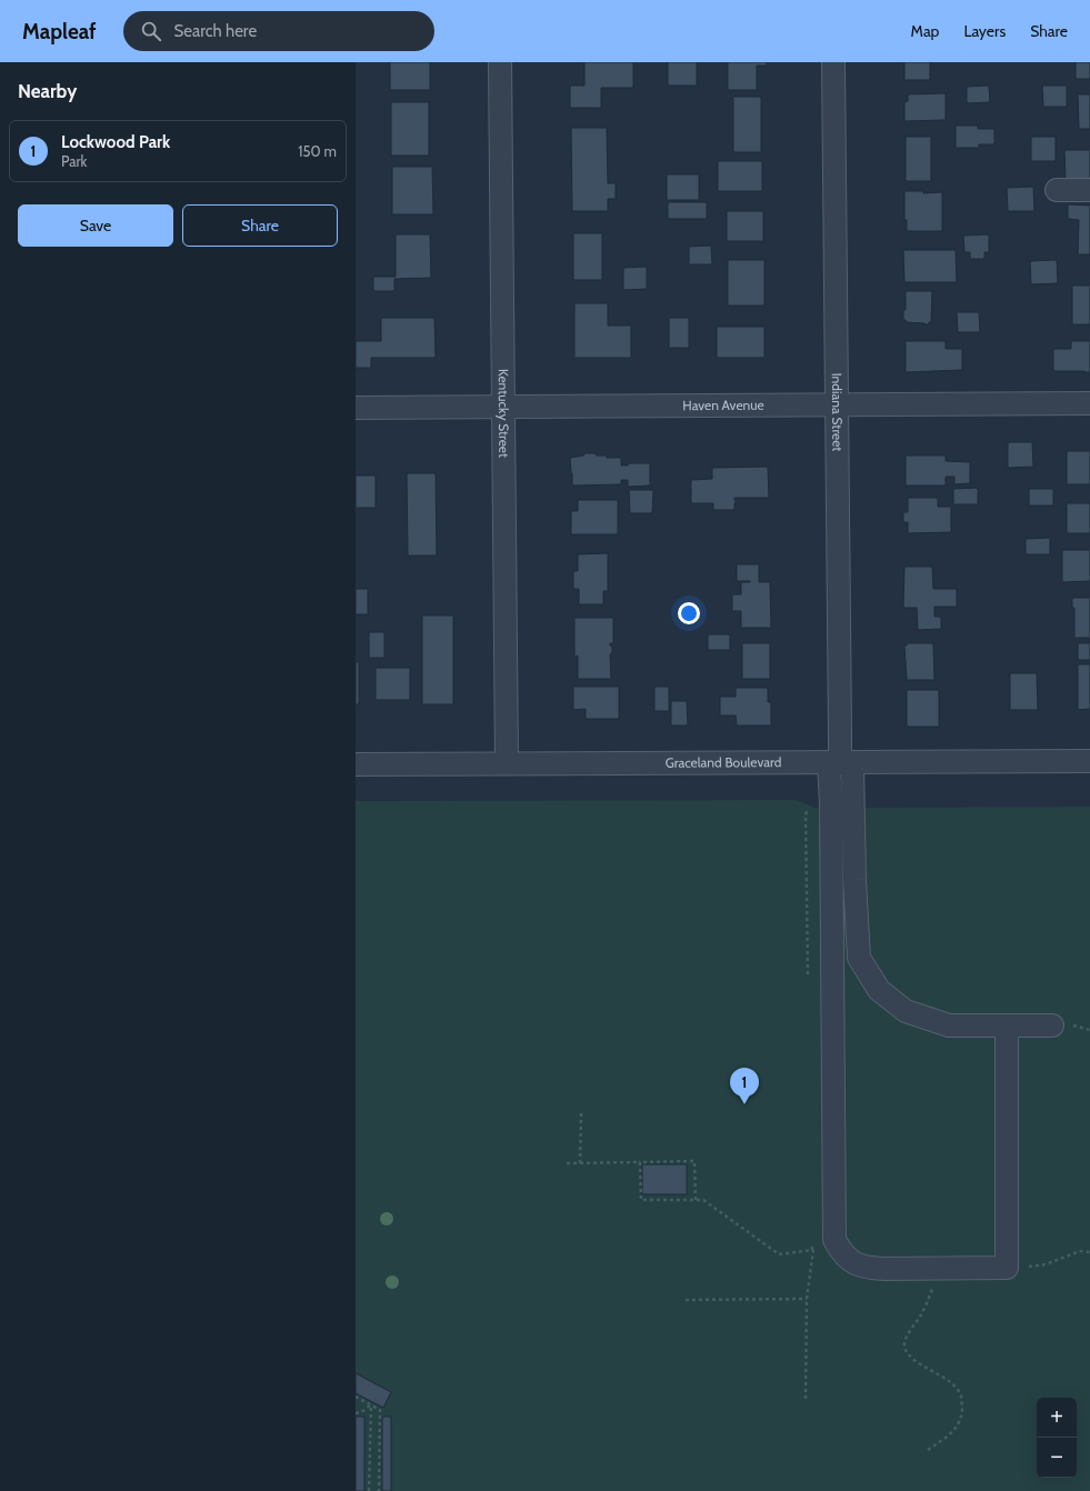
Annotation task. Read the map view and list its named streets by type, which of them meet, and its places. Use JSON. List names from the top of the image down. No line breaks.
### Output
{"streets":{"street":["Haven Avenue","Indiana Street","Kentucky Street","Graceland Boulevard"]},"crossings":[["Haven Avenue","Indiana Street"],["Haven Avenue","Kentucky Street"],["Indiana Street","Graceland Boulevard"],["Kentucky Street","Graceland Boulevard"]],"page":{"header":"Mapleaf","search":"Search here","nav":["Map","Layers","Share"],"heading":"Nearby","list":[{"mark":"1","name":"Lockwood Park","note":"Park","value":"150 m"}],"buttons":["Save","Share"],"pins":"1","map_buttons":["+","−"]}}
